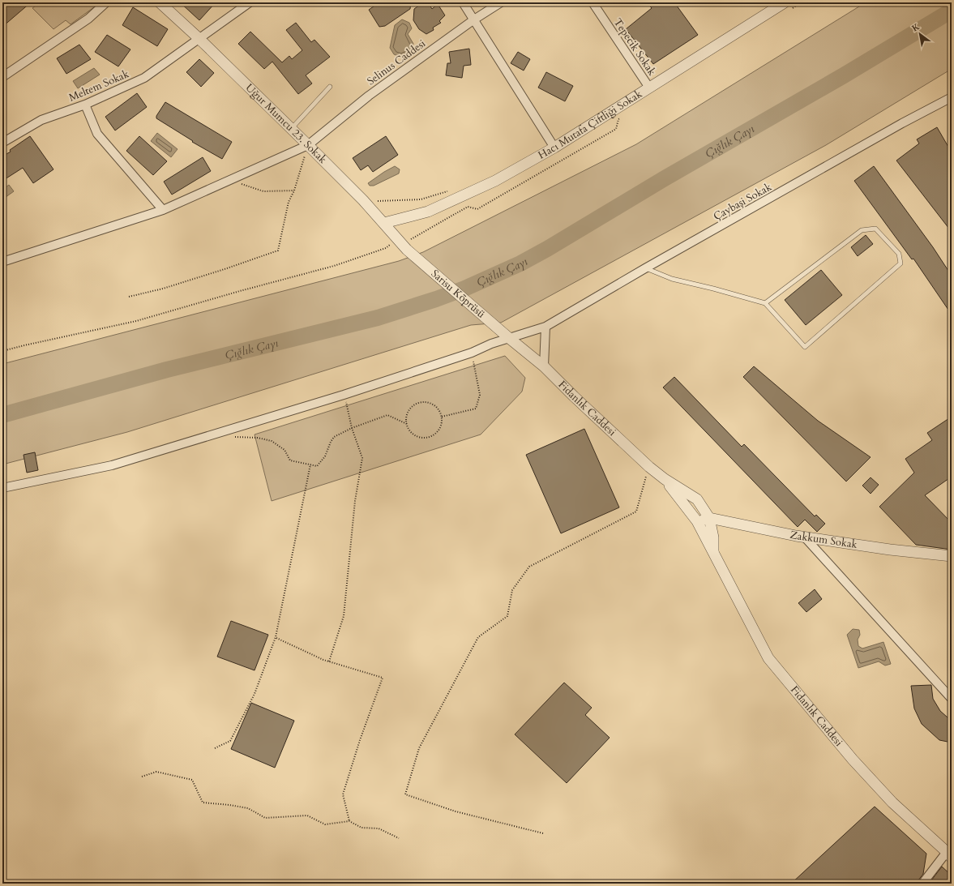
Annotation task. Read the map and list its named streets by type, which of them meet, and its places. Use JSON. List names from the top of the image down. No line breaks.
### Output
{"streets":{"street":["Tepecik Sokak","Selinus Caddesi","Meltem Sokak","Uğur Mumcu 23. Sokak","Hacı Mutafa Çiftliği Sokak","Çaybaşi Sokak","Sarisu Kōprüsü","Fidanlık Caddesi","Zakkum Sokak"]},"crossings":[["Tepecik Sokak","Hacı Mutafa Çiftliği Sokak"],["Selinus Caddesi","Uğur Mumcu 23. Sokak"],["Meltem Sokak","Uğur Mumcu 23. Sokak"],["Uğur Mumcu 23. Sokak","Hacı Mutafa Çiftliği Sokak"],["Uğur Mumcu 23. Sokak","Sarisu Kōprüsü"],["Çaybaşi Sokak","Sarisu Kōprüsü"],["Çaybaşi Sokak","Fidanlık Caddesi"],["Sarisu Kōprüsü","Fidanlık Caddesi"],["Fidanlık Caddesi","Zakkum Sokak"]],"water":["Çığlık Çayı"],"north":"top left"}
